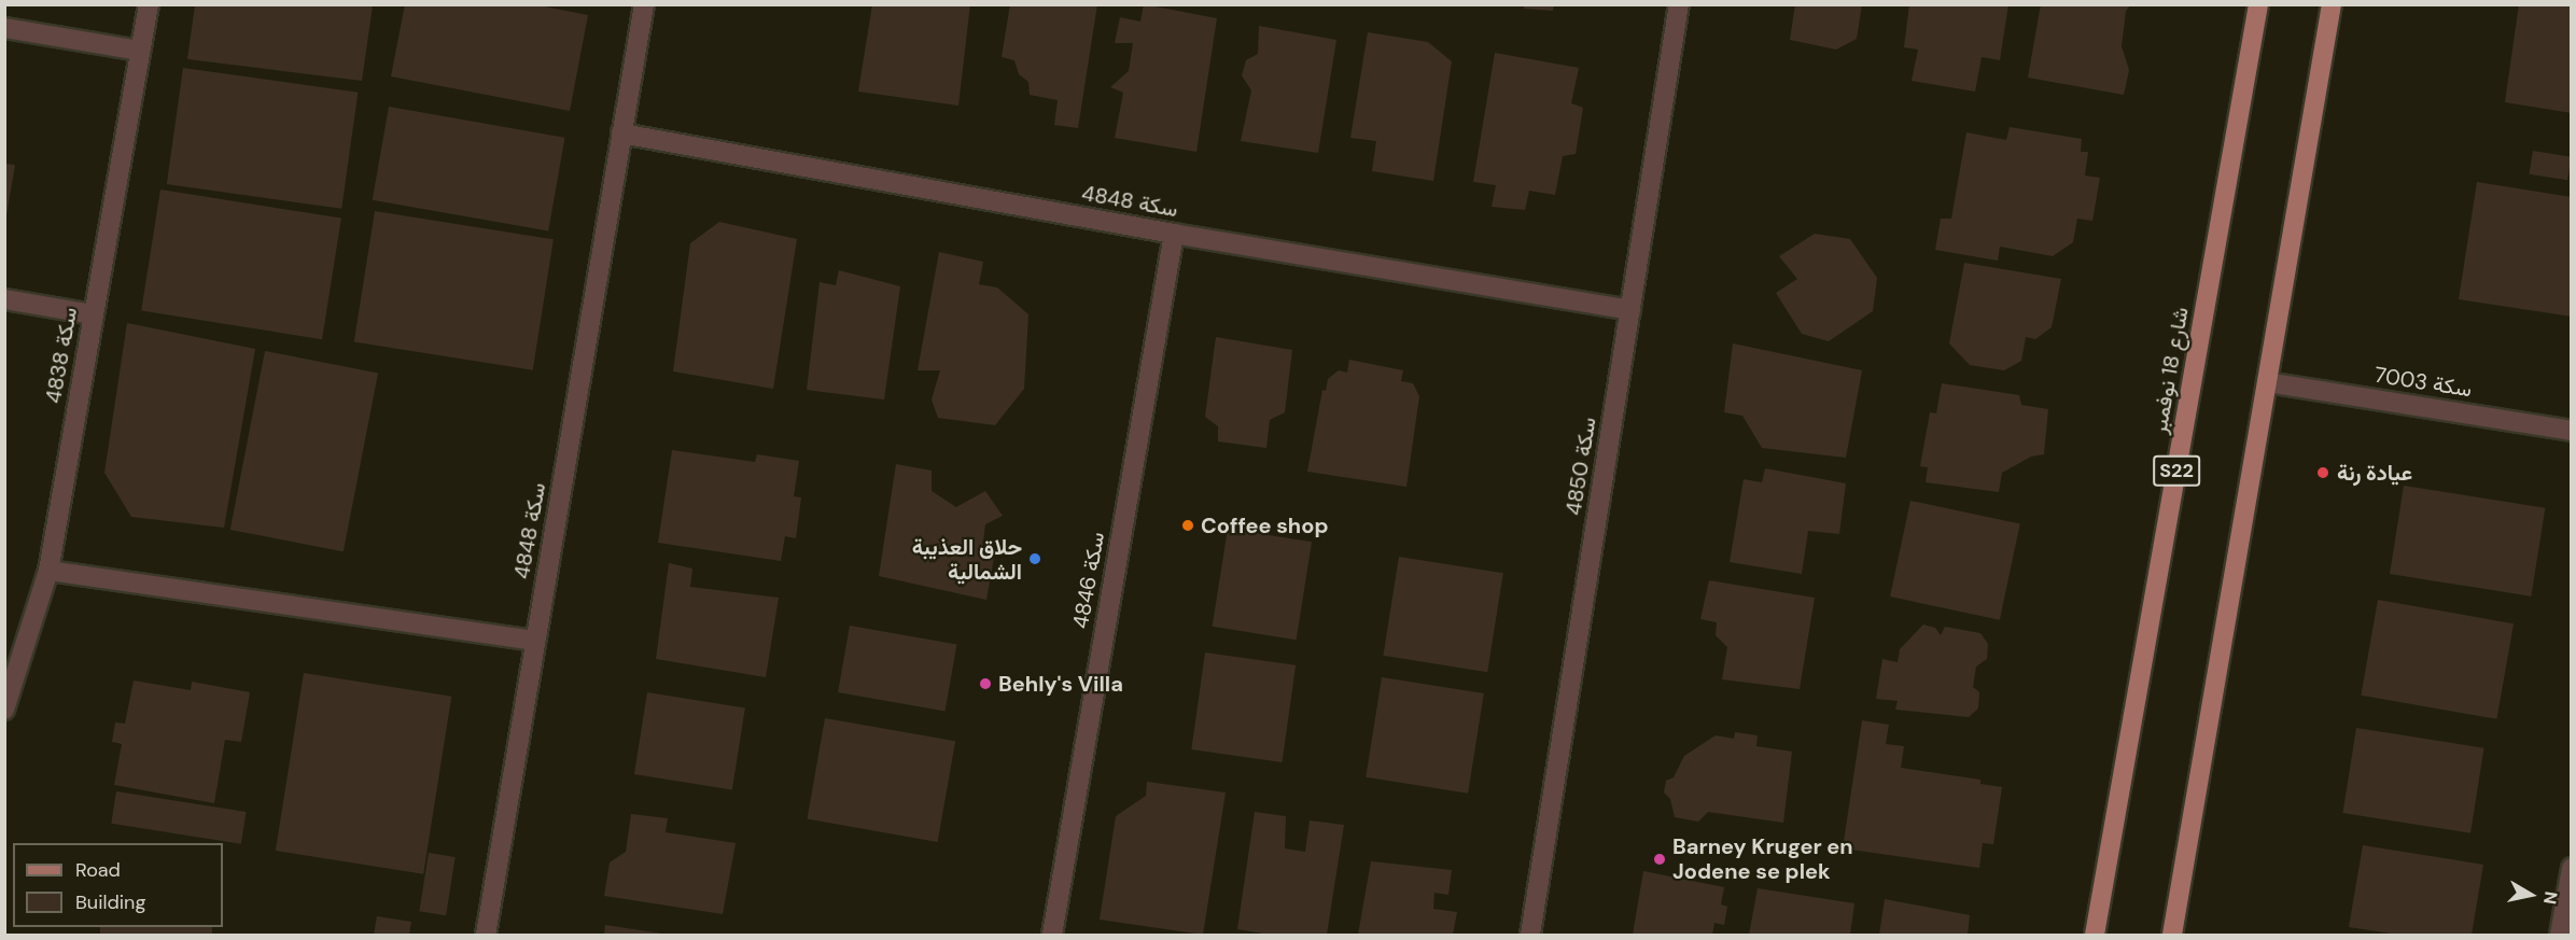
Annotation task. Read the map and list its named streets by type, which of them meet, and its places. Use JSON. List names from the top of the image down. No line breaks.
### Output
{"streets":{"main road":["شارع 18 نوفمبر","S22"],"street":["سكة 4848","سكة 4838","سكة 7003","سكة 4850","سكة 4846"]},"crossings":[["سكة 4848","سكة 4850"],["سكة 4848","سكة 4846"]],"places":["عيادة رنة","Coffee shop","حلاق العذيبة الشمالية","Behly's Villa","Barney Kruger en Jodene se plek"],"legend":["Road","Building"],"north":"right"}
